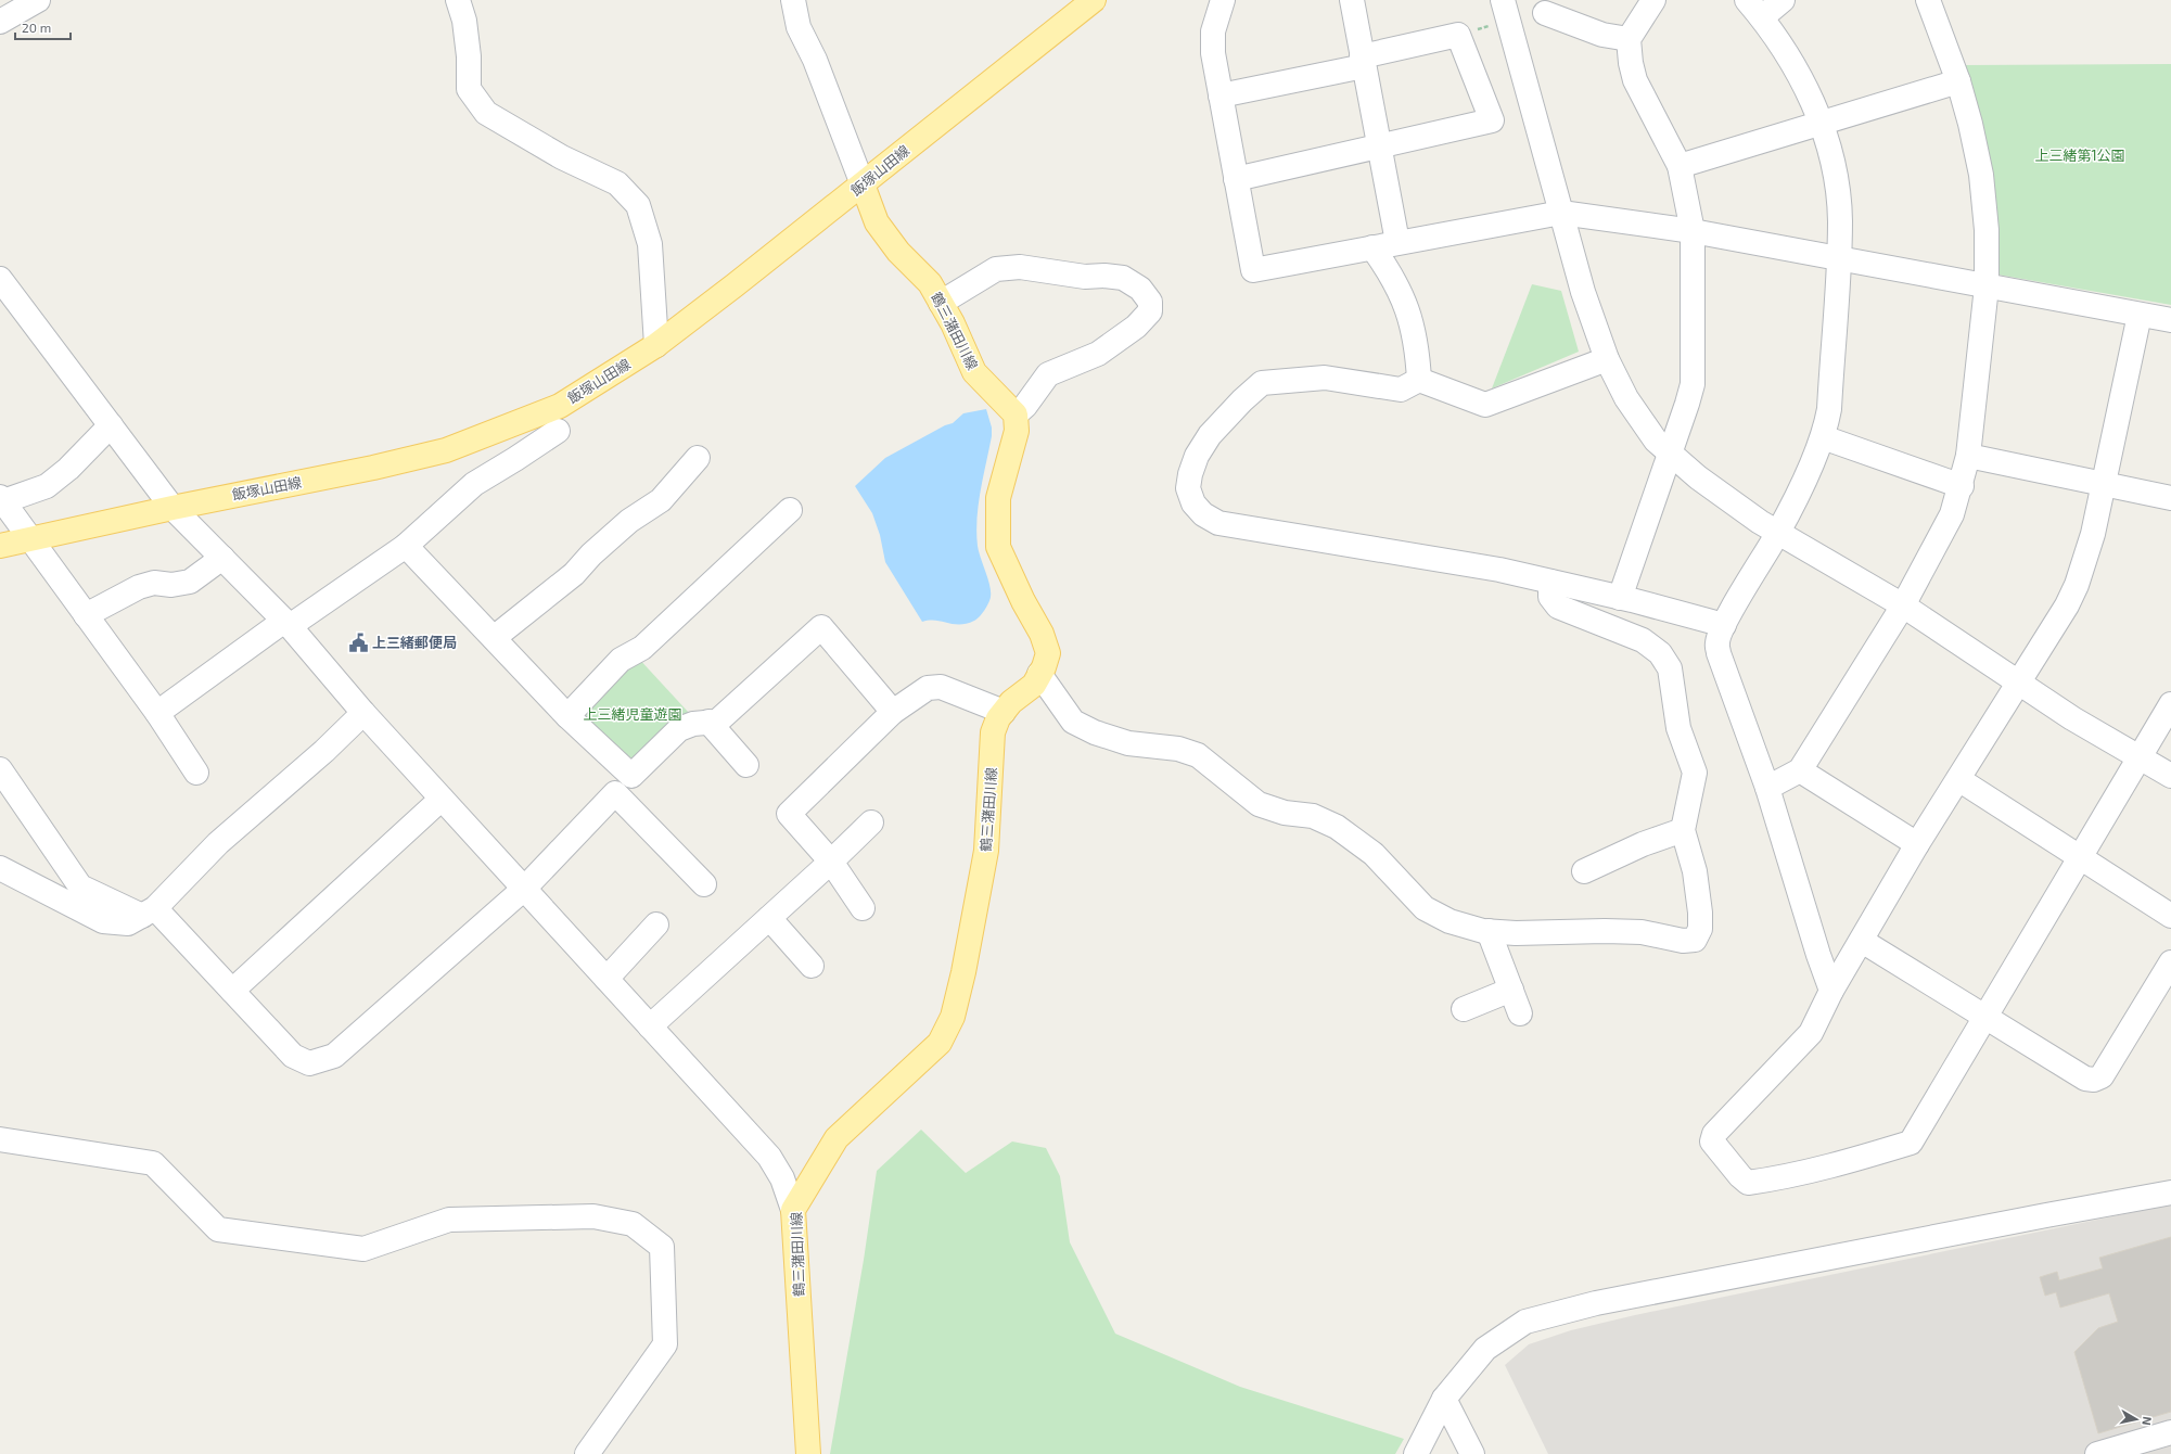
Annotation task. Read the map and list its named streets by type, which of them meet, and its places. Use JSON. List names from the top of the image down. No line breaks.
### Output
{"streets":{"main road":["飯塚山田線","鶴三潴田川線"]},"crossings":[["飯塚山田線","鶴三潴田川線"]],"parks":["上三緒第1公園","上三緒児童遊園"],"places":{"public building":["上三緒郵便局"]},"scale_bar":"20 m","north":"right"}
